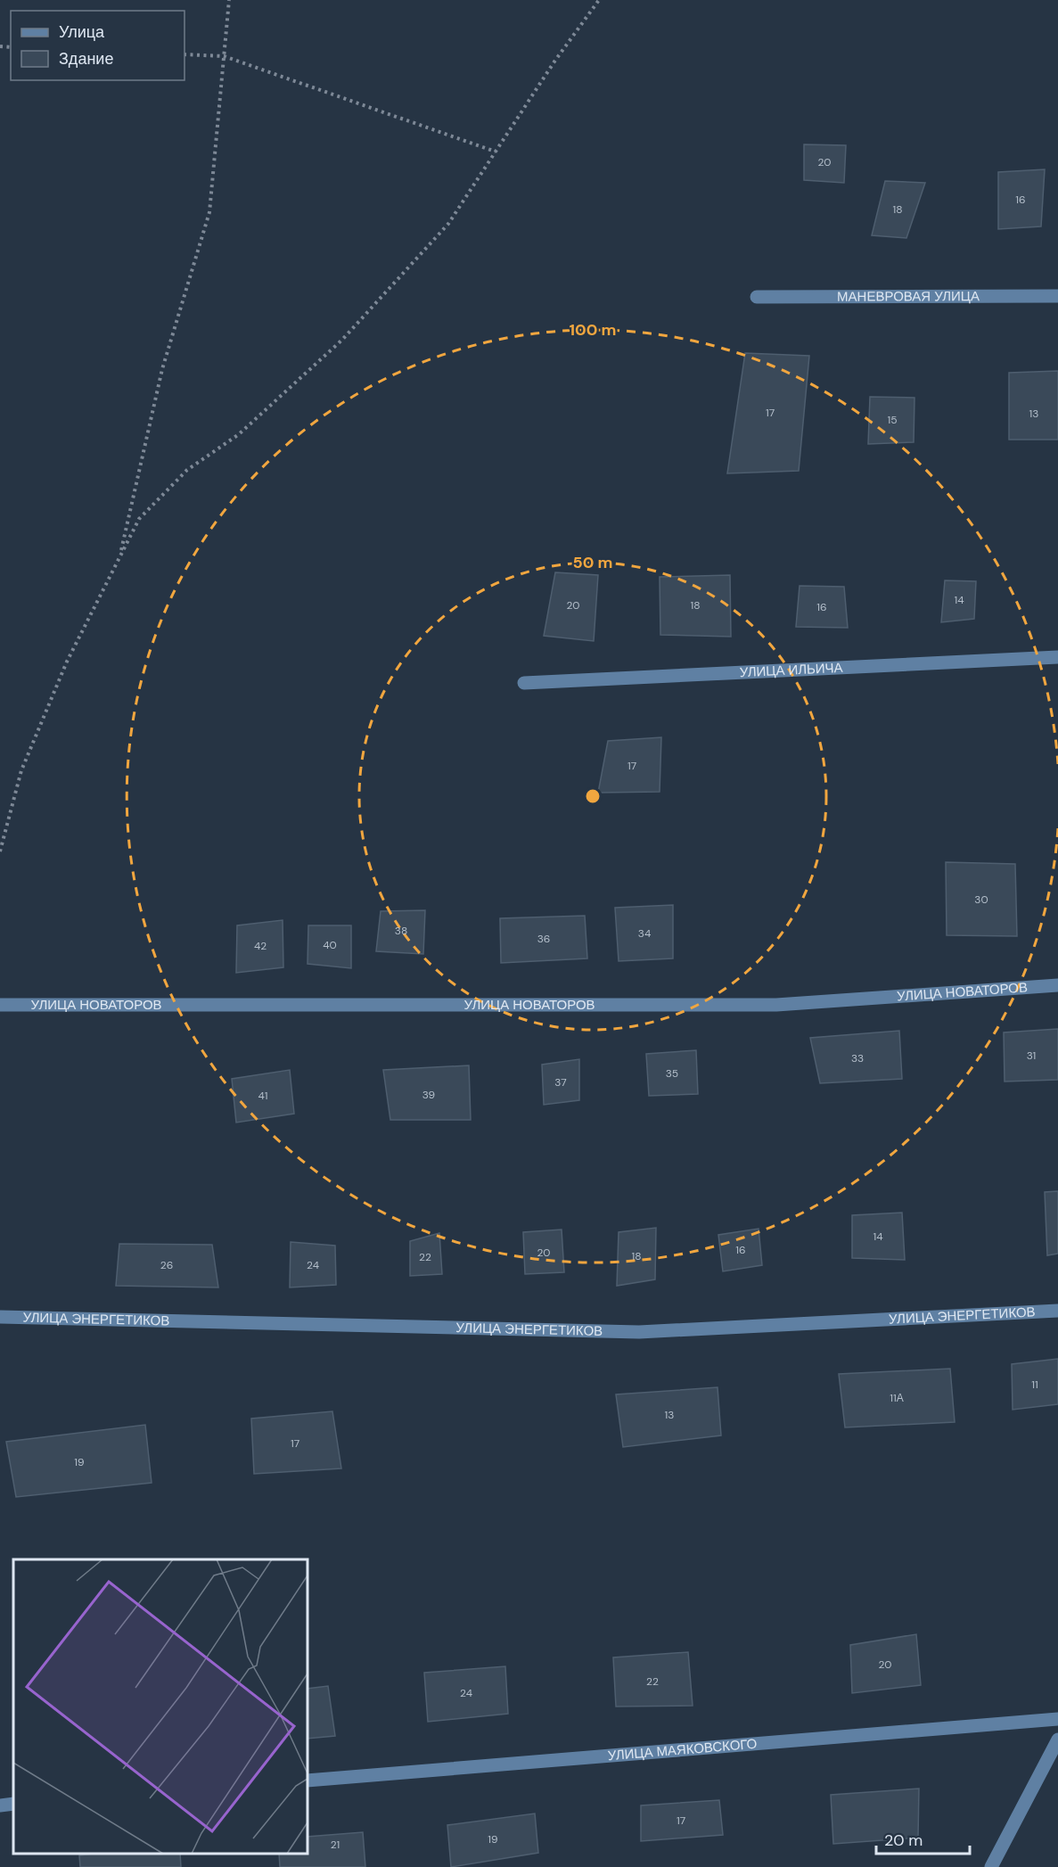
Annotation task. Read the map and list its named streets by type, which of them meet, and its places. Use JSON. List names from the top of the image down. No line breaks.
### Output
{"streets":{"street":["МАНЕВРОВАЯ УЛИЦА","УЛИЦА ИЛЬИЧА","УЛИЦА НОВАТОРОВ","УЛИЦА ЭНЕРГЕТИКОВ","УЛИЦА МАЯКОВСКОГО"]},"house_numbers":["20","16","18","17","13","15","14","20","18","16","17","30","38","34","36","40","42","31","33","35","37","39","41","14","16","20","18","22","26","24","11","11А","13","17","19","20","22","24","17","19","21"],"legend":["Улица","Здание"],"scale_bar":"20 m","rings":["100 m","50 m"]}
